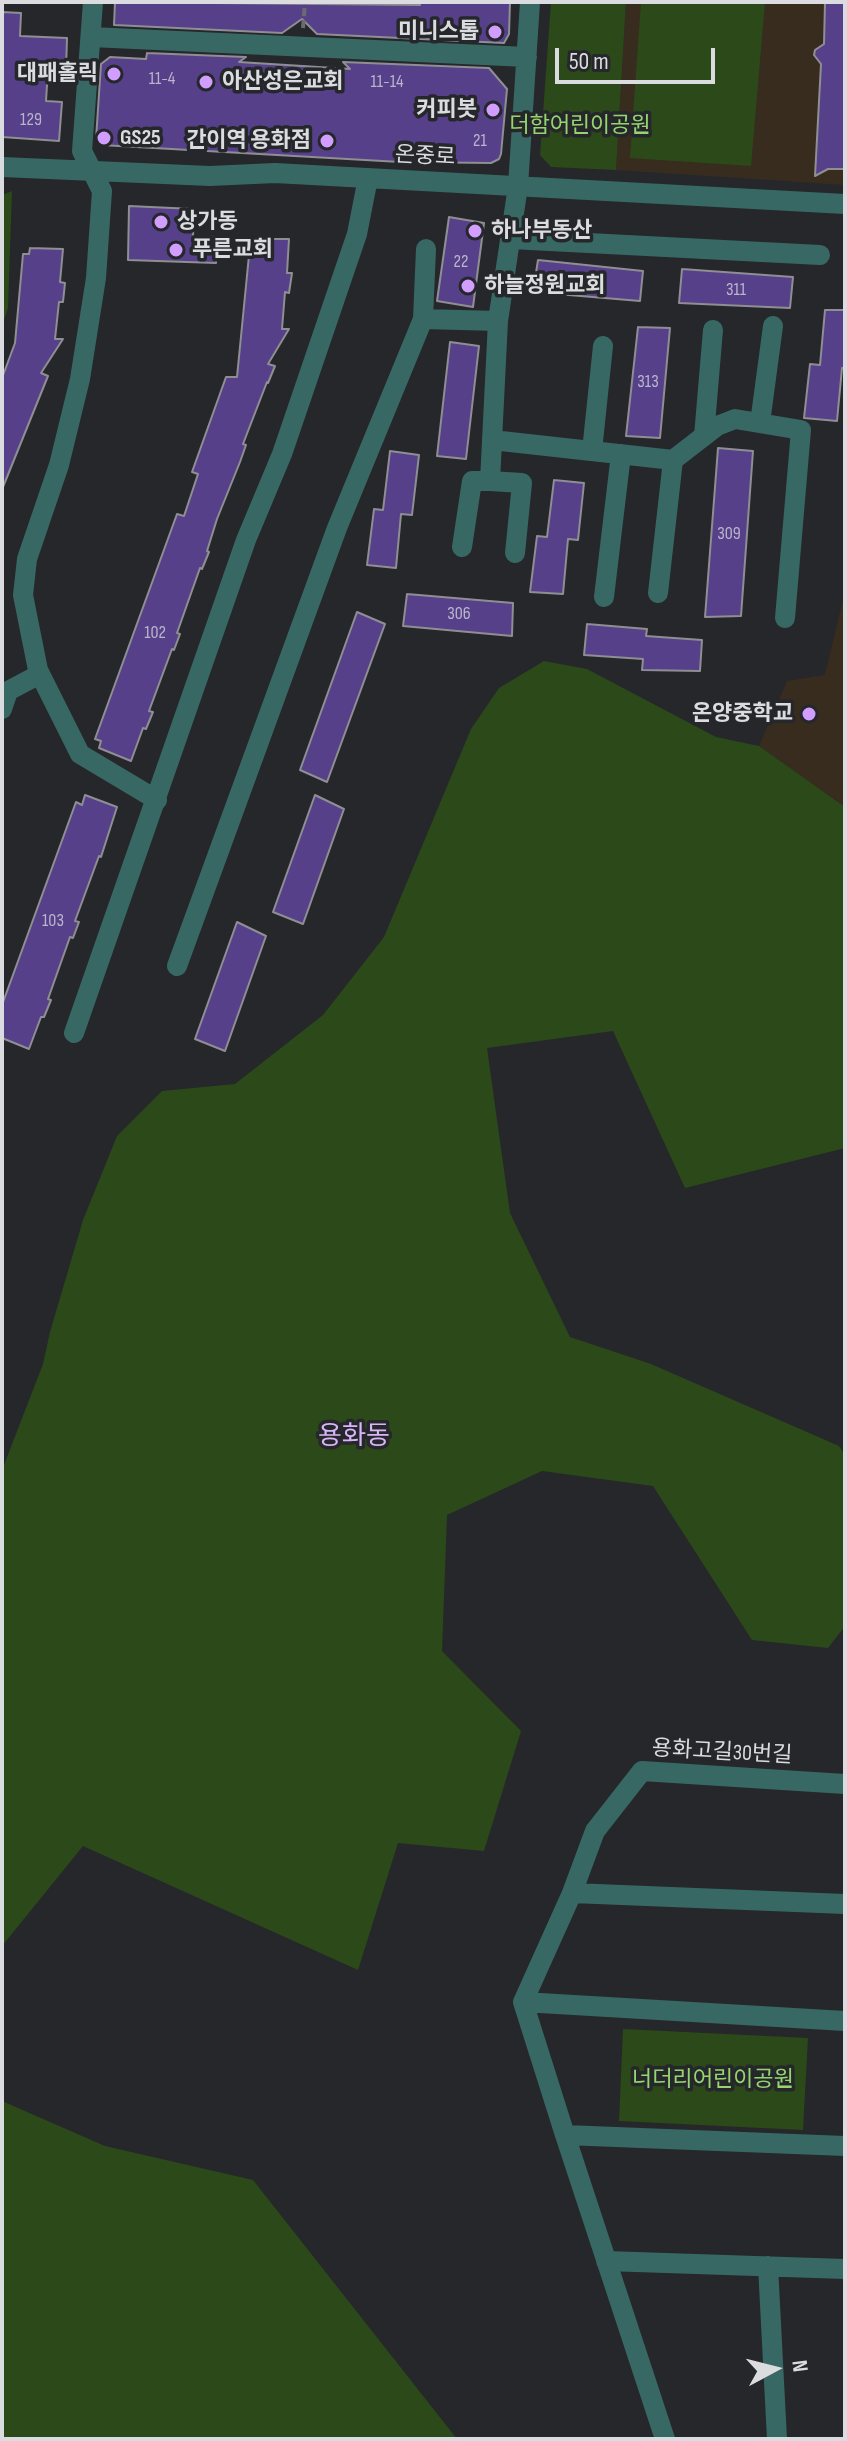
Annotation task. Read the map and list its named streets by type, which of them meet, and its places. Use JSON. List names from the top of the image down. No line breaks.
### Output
{"streets":{"street":["온중로","용화고길30번길"]},"districts":["용화동"],"parks":["더함어린이공원","너더리어린이공원"],"places":["미니스톱","대패홀릭","아산성은교회","커피봇","GS25","간이역 용화점","상가동","하나부동산","푸른교회","하늘정원교회","온양중학교"],"house_numbers":["11-4","11-14","129","21","22","311","313","309","306","102","103"],"scale_bar":"50 m","north":"right"}
